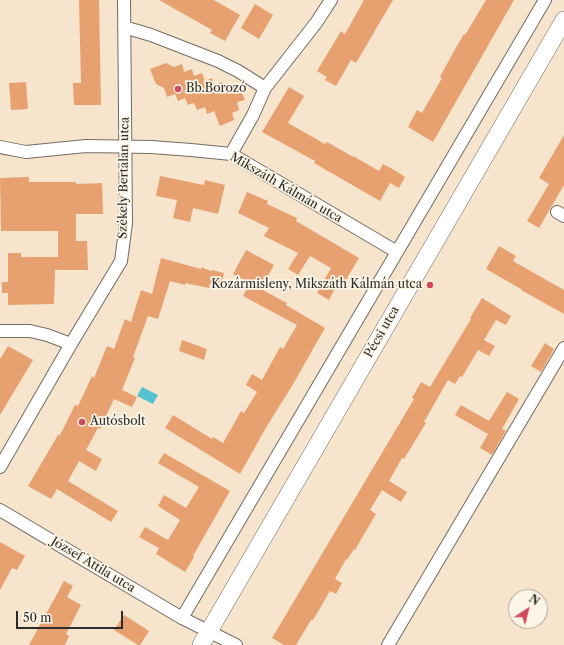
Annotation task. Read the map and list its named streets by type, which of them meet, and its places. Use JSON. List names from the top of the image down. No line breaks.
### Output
{"streets":{"main road":["Pécsi utca"],"street":["Székely Bertalan utca","Mikszáth Kálmán utca","József Attila utca"]},"crossings":[["Székely Bertalan utca","Mikszáth Kálmán utca"],["Pécsi utca","József Attila utca"]],"places":["Bb.Borozó","Kozármisleny, Mikszáth Kálmán utca","Autósbolt"],"scale_bar":"50 m","north":"top right"}
